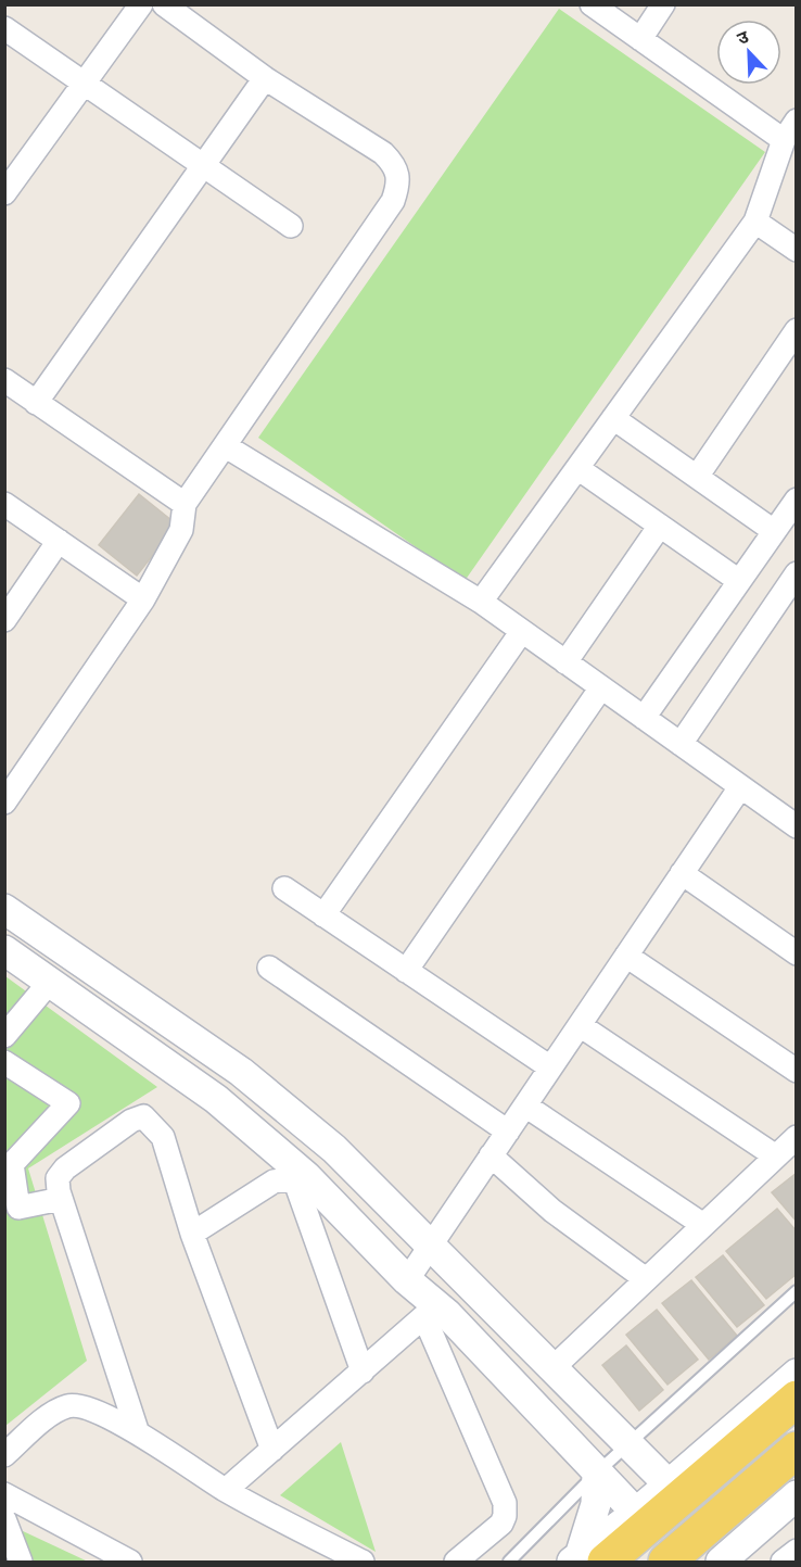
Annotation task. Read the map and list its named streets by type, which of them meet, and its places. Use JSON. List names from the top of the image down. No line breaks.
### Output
{"north":"top left"}
